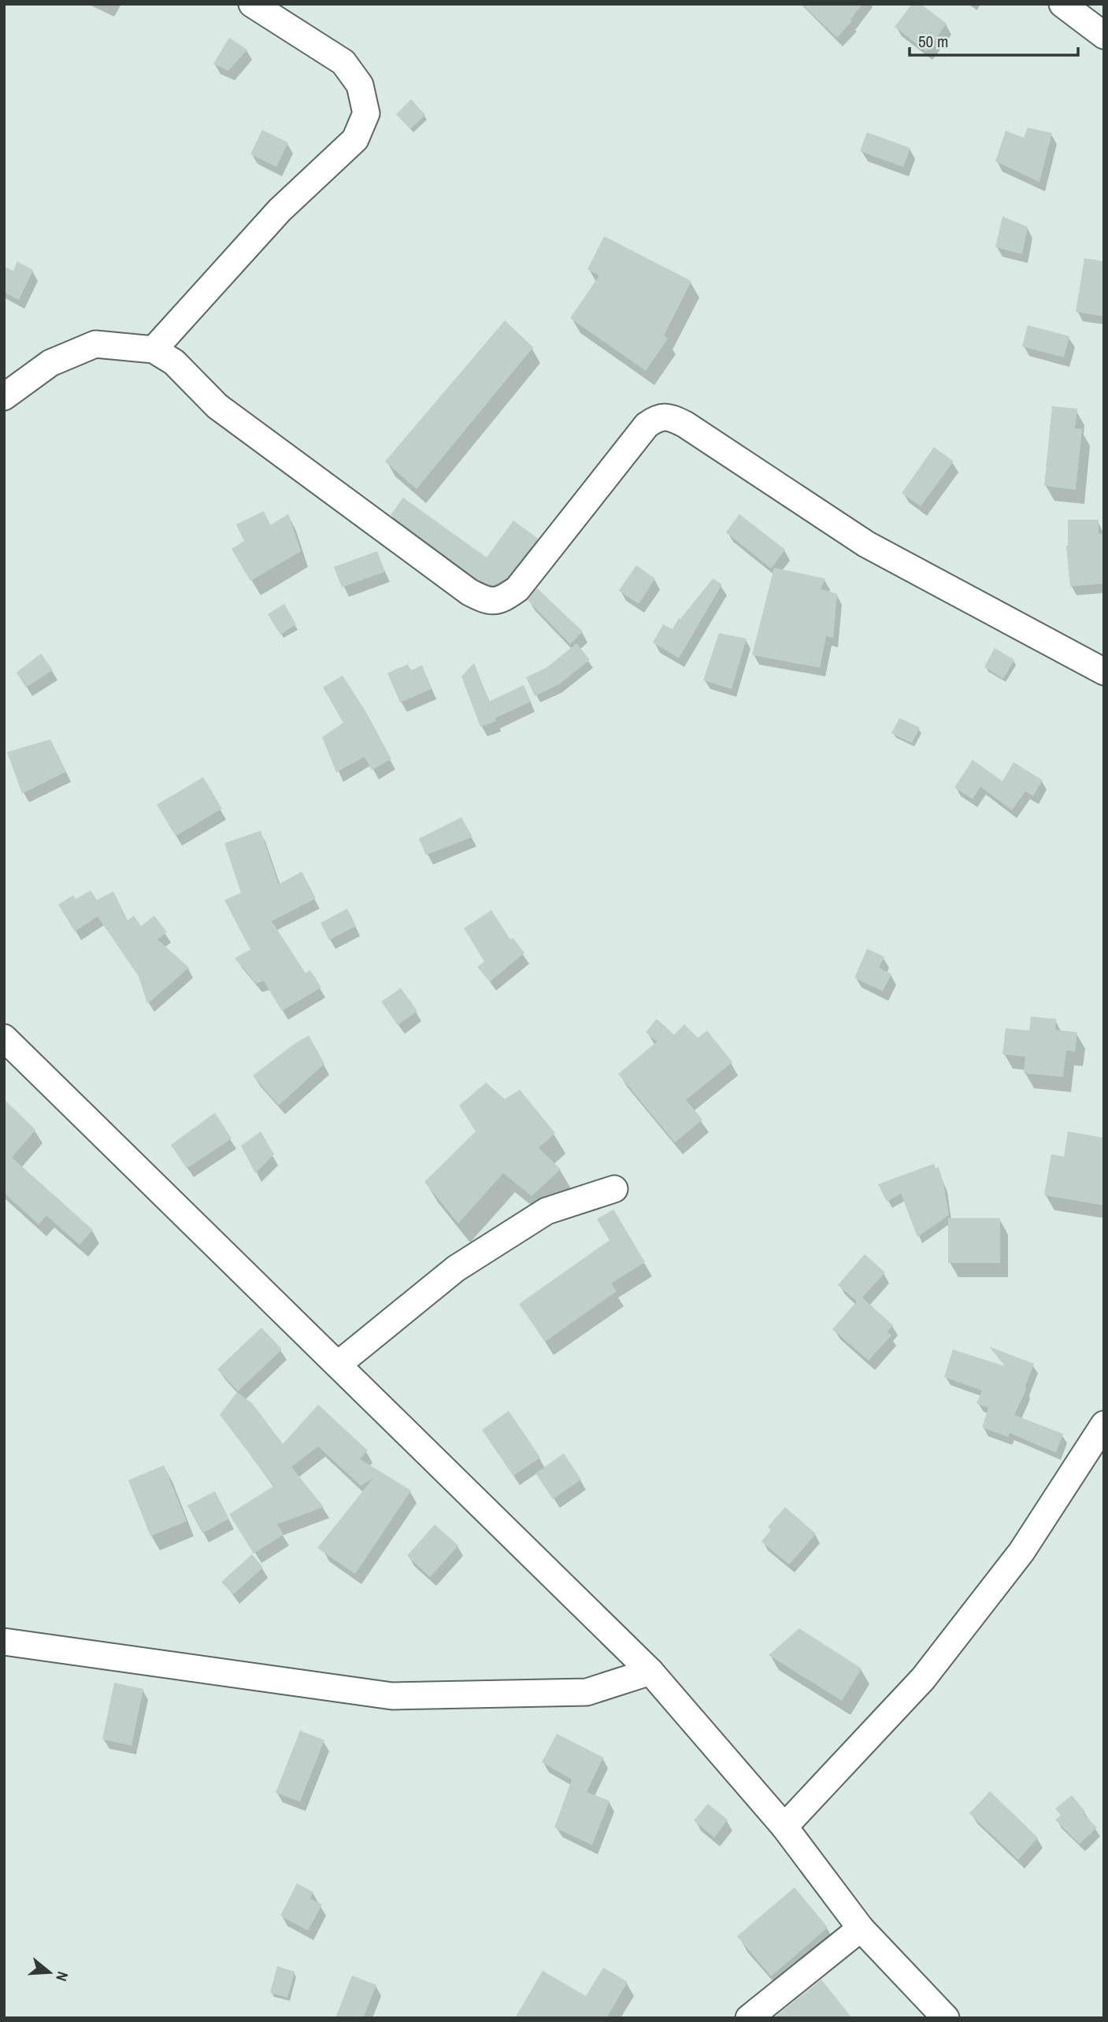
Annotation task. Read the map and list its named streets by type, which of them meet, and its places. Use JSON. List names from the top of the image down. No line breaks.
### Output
{"scale_bar":"50 m","north":"right"}
